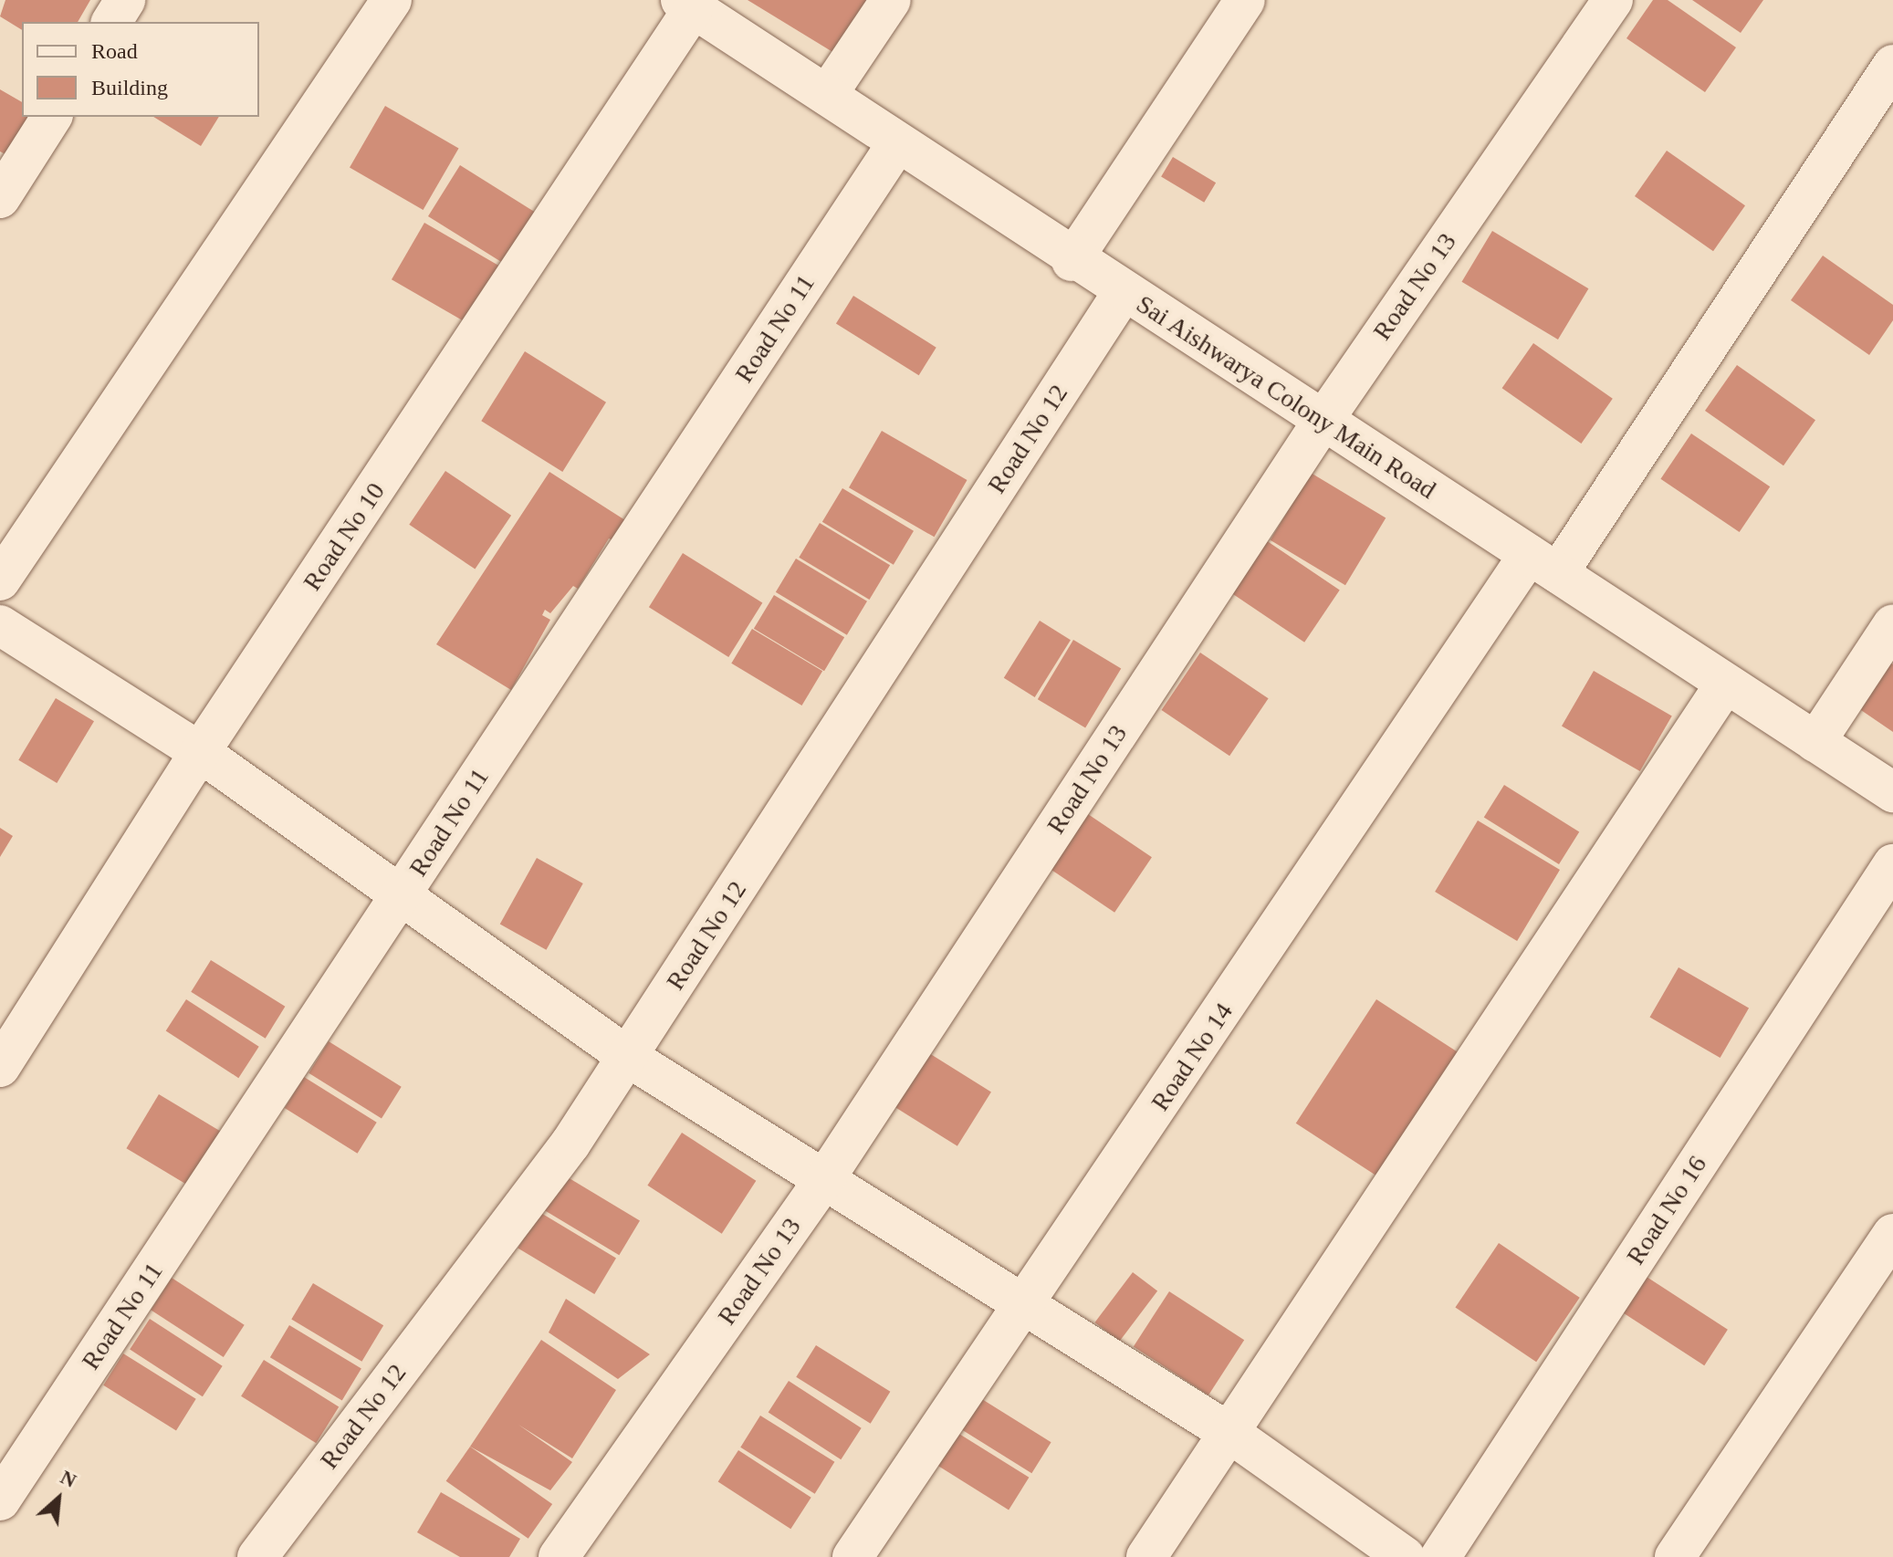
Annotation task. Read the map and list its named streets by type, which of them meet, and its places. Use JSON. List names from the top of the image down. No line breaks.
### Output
{"streets":{"street":["Road No 13","Road No 11","Sai Aishwarya Colony Main Road","Road No 12","Road No 10","Road No 14","Road No 16"]},"crossings":[["Road No 13","Sai Aishwarya Colony Main Road"],["Road No 11","Sai Aishwarya Colony Main Road"],["Sai Aishwarya Colony Main Road","Road No 12"],["Sai Aishwarya Colony Main Road","Road No 10"],["Sai Aishwarya Colony Main Road","Road No 14"]],"legend":["Road","Building"],"north":"top right"}
